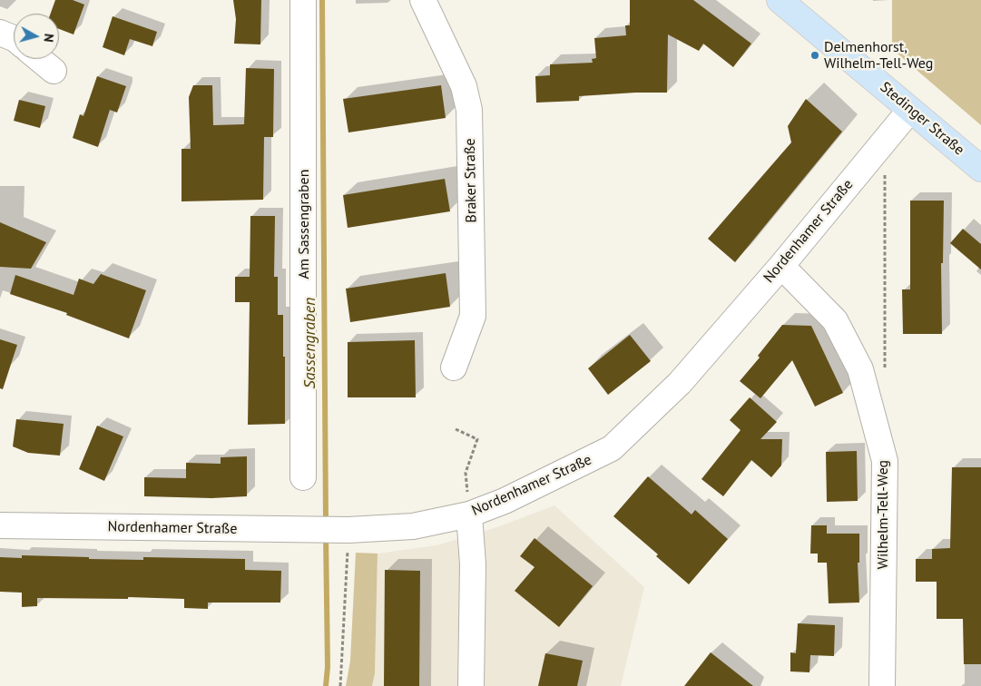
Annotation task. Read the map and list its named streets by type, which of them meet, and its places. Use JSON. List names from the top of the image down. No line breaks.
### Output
{"streets":{"main road":["Stedinger Straße"],"street":["Braker Straße","Am Sassengraben","Nordenhamer Straße","Wilhelm-Tell-Weg"]},"crossings":[["Stedinger Straße","Nordenhamer Straße"],["Nordenhamer Straße","Wilhelm-Tell-Weg"]],"water":["Sassengraben"],"places":["Delmenhorst, Wilhelm-Tell-Weg"],"north":"right"}
